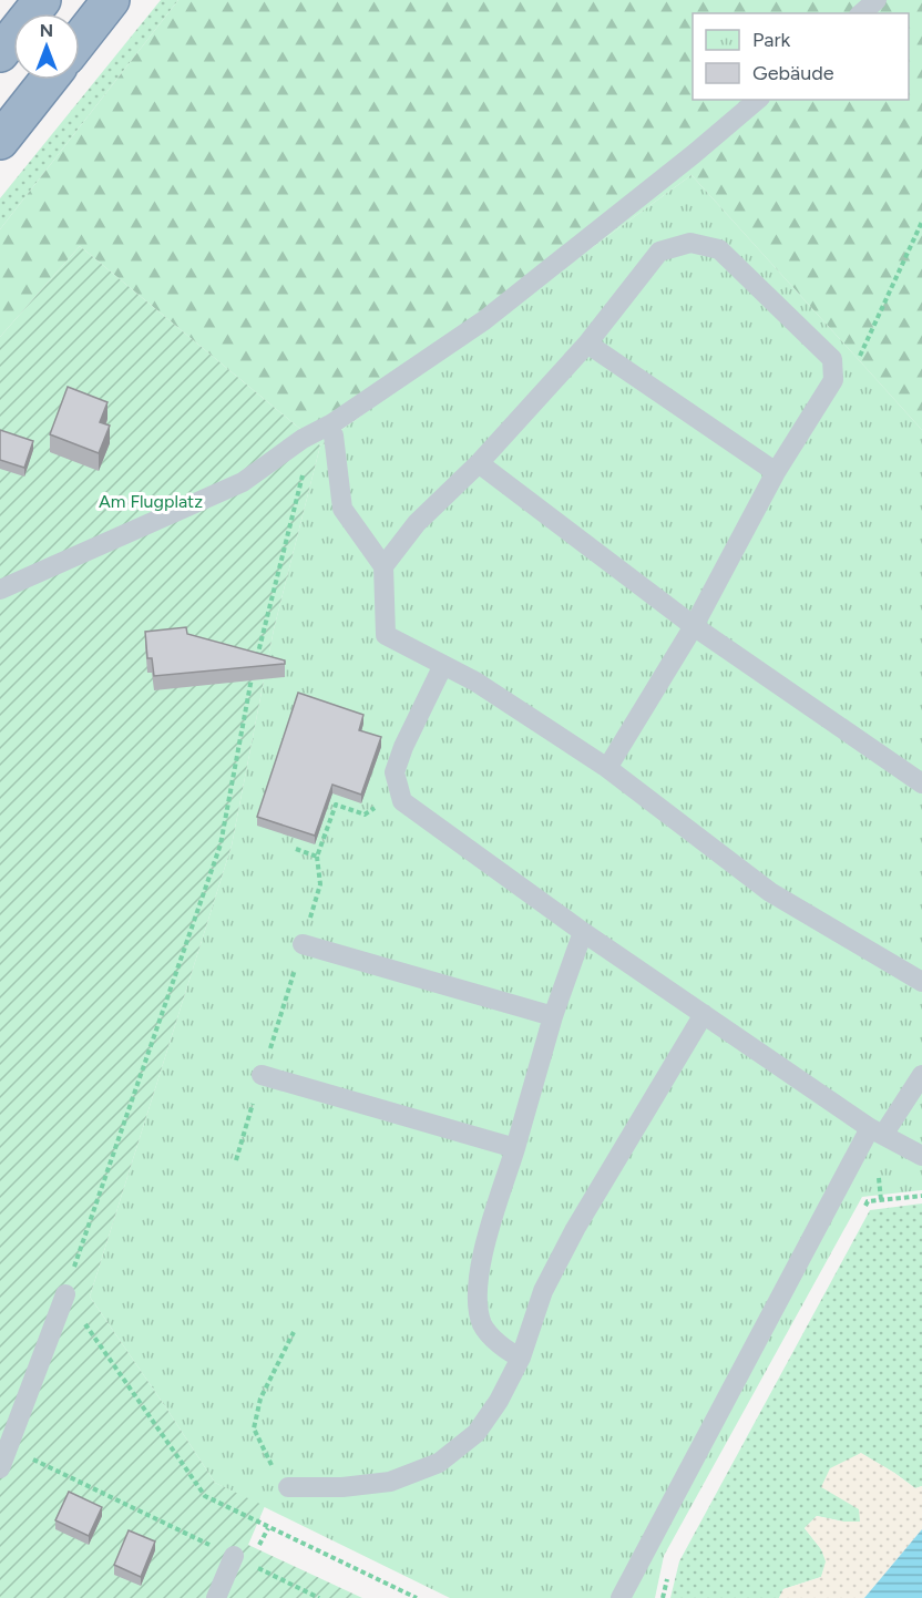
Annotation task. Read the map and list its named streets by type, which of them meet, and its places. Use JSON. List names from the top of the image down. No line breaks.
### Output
{"parks":["Am Flugplatz"],"legend":["Park","Gebäude"],"north":"top"}
